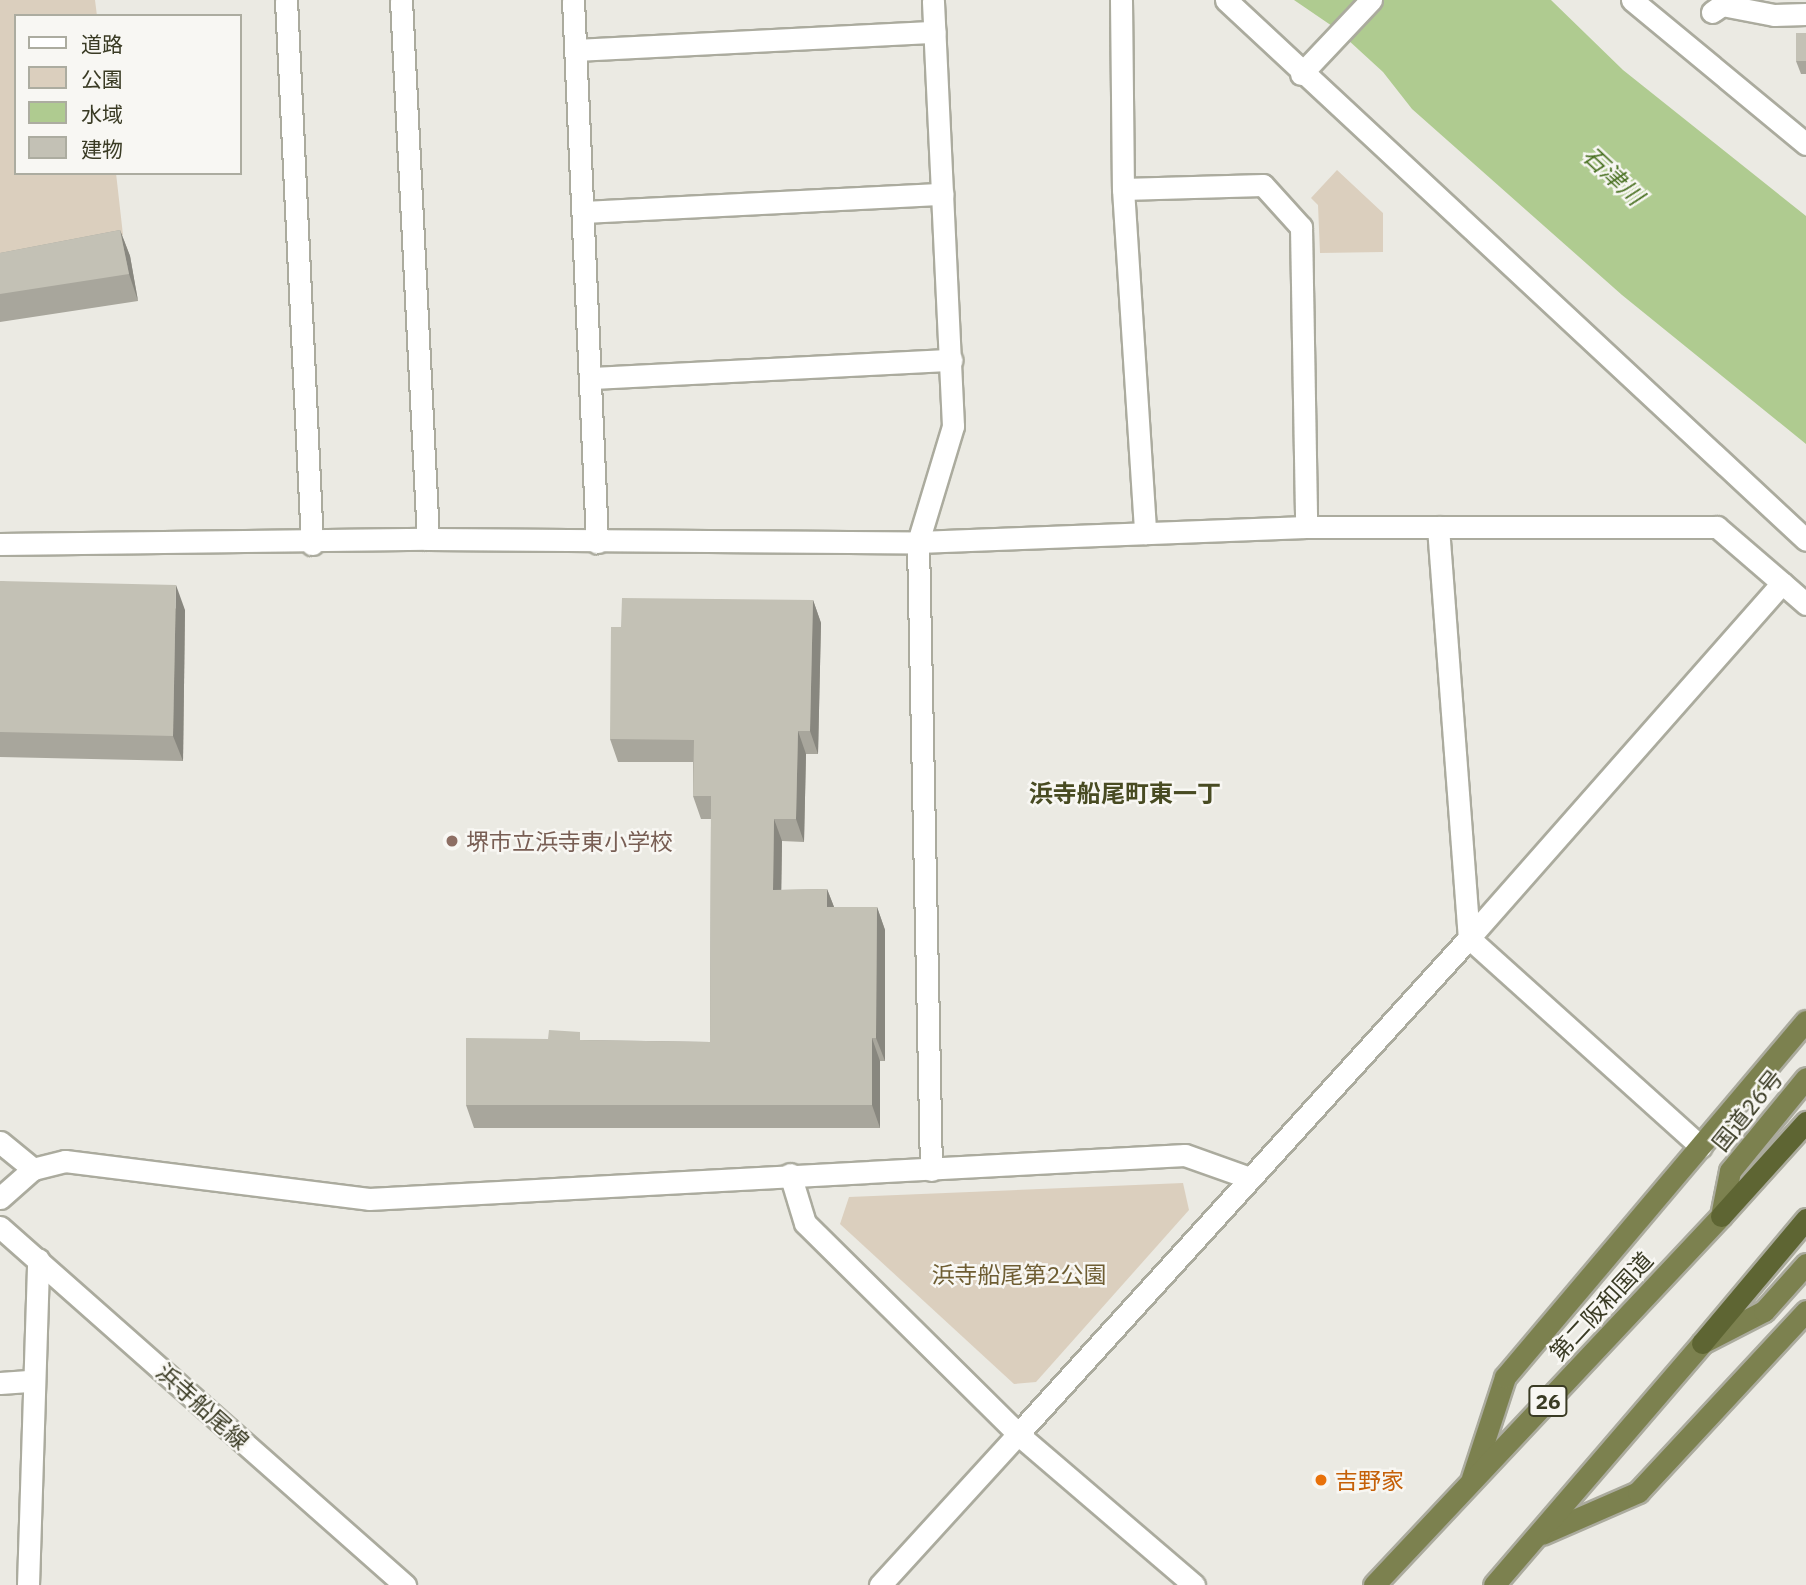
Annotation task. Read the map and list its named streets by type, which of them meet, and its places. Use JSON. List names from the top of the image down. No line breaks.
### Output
{"streets":{"highway":["国道26号","第二阪和国道","26"],"street":["浜寺船尾線"]},"crossings":[["国道26号","第二阪和国道"]],"districts":["浜寺船尾町東一丁"],"water":["石津川"],"parks":["浜寺船尾第2公園"],"places":["堺市立浜寺東小学校","吉野家"],"legend":["道路","公園","水域","建物"]}
